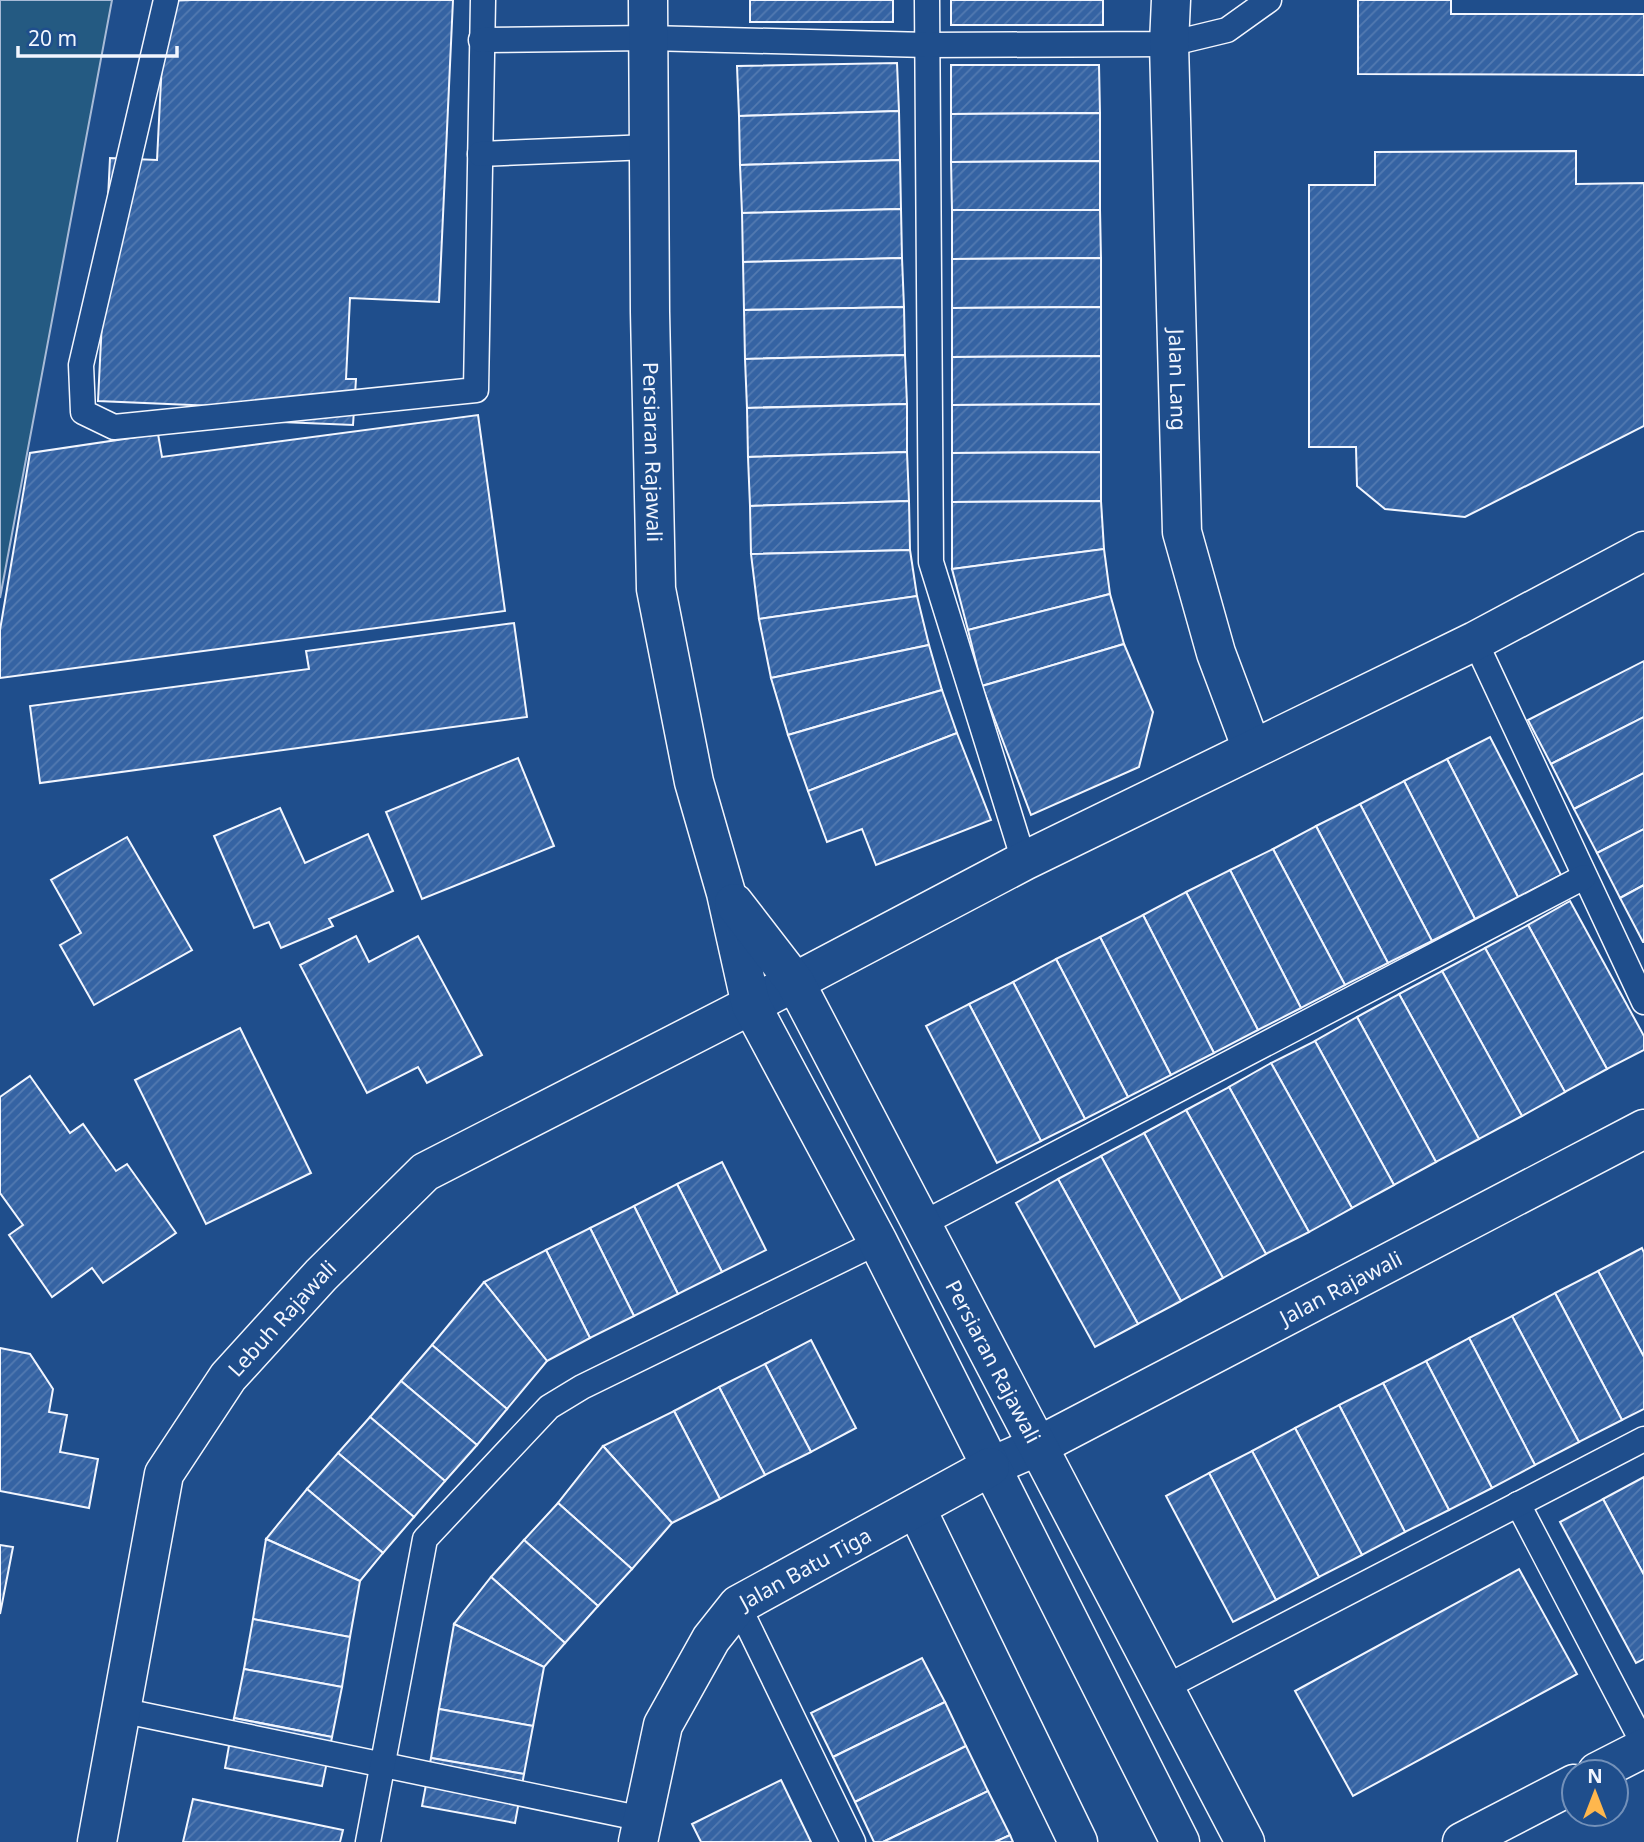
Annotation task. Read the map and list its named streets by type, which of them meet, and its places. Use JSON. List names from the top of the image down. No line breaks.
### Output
{"streets":{"street":["Jalan Lang","Persiaran Rajawali","Jalan Rajawali","Lebuh Rajawali","Jalan Batu Tiga"]},"crossings":[["Jalan Lang","Lebuh Rajawali"],["Persiaran Rajawali","Jalan Rajawali"],["Persiaran Rajawali","Lebuh Rajawali"],["Persiaran Rajawali","Jalan Batu Tiga"],["Jalan Rajawali","Jalan Batu Tiga"]],"scale_bar":"20 m","north":"top"}
